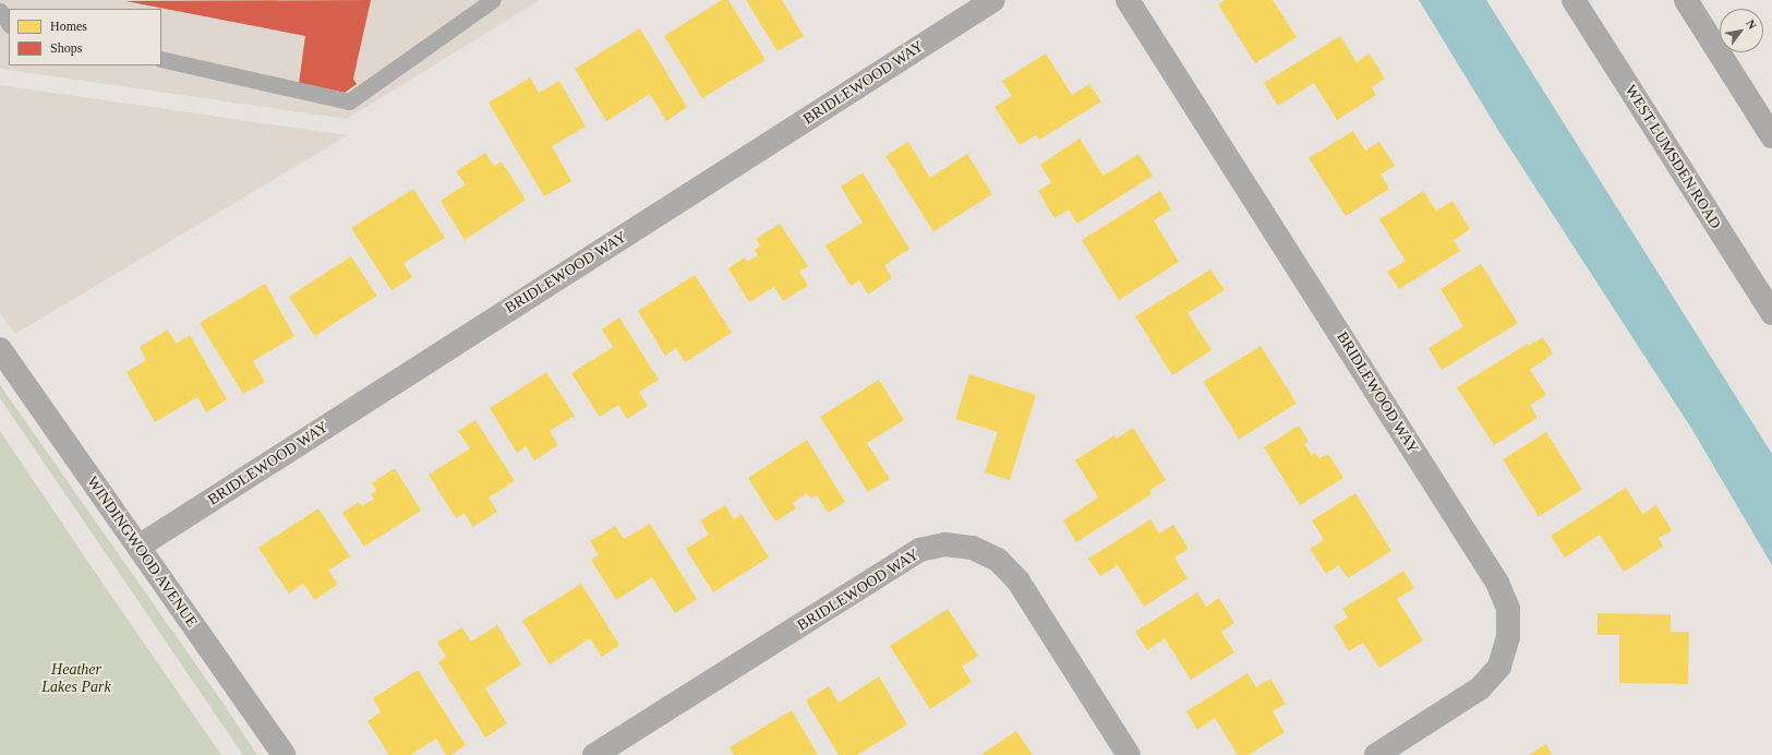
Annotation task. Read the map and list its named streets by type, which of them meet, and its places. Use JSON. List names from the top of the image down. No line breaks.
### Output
{"streets":{"main road":["WEST LUMSDEN ROAD","WINDINGWOOD AVENUE"],"street":["BRIDLEWOOD WAY"]},"crossings":[["BRIDLEWOOD WAY","WINDINGWOOD AVENUE"]],"parks":["Heather Lakes Park"],"legend":["Homes","Shops"],"north":"top right"}
